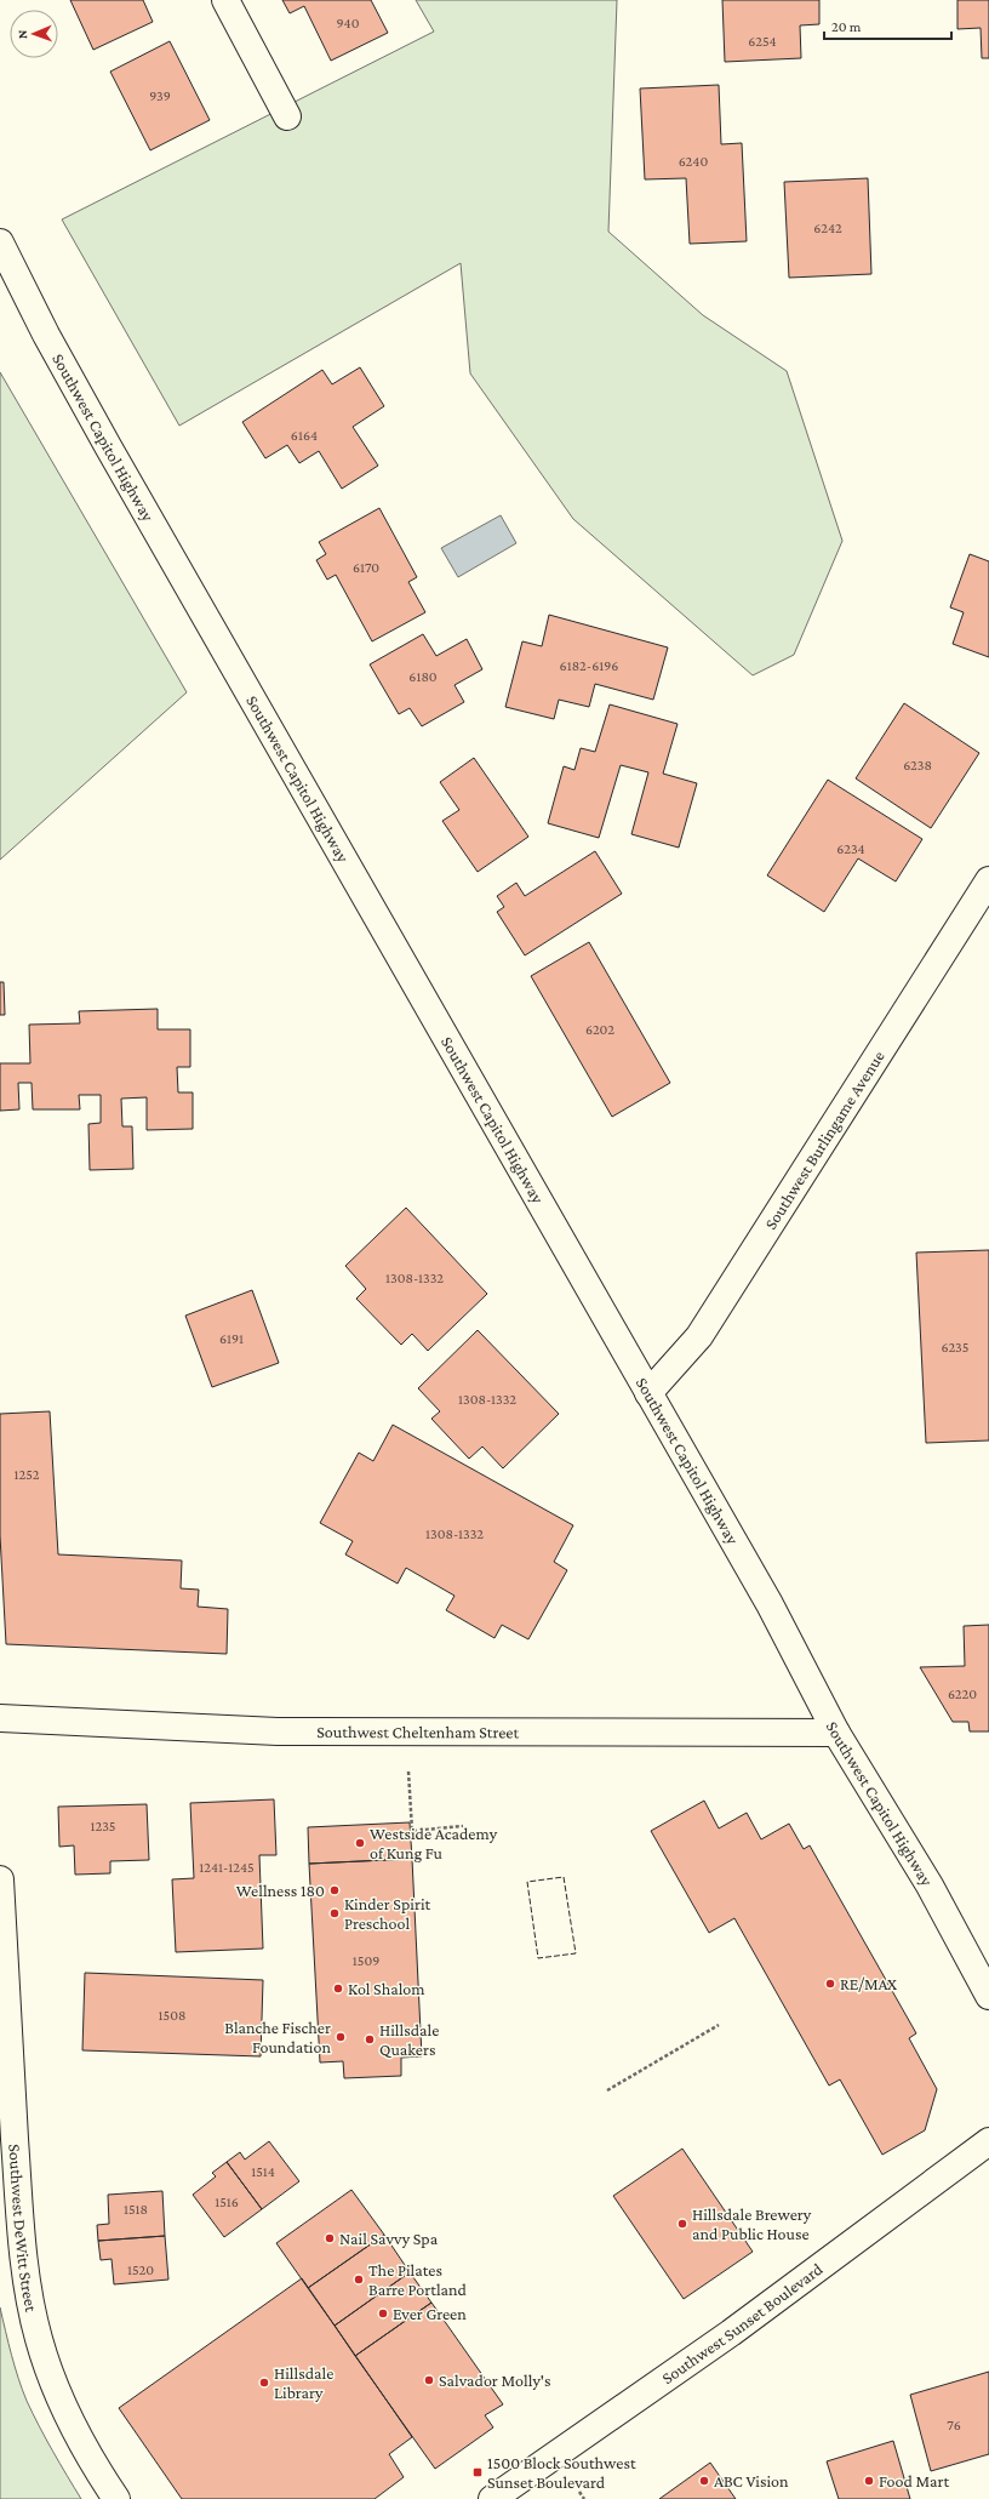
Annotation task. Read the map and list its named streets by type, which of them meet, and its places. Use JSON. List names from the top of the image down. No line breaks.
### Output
{"streets":{"street":["Southwest Capitol Highway","Southwest Burlingame Avenue","Southwest Cheltenham Street","Southwest DeWitt Street","Southwest Sunset Boulevard"]},"crossings":[["Southwest Capitol Highway","Southwest Burlingame Avenue"],["Southwest Capitol Highway","Southwest Cheltenham Street"]],"places":{"other":["Westside Academy of Kung Fu","Wellness 180","Kinder Spirit Preschool","RE/MAX","Kol Shalom","Blanche Fischer Foundation","Hillsdale Quakers","Hillsdale Brewery and Public House","Nail Savvy Spa","The Pilates Barre Portland","Ever Green","Salvador Molly's","Hillsdale Library","ABC Vision","Food Mart"],"transit":["1500 Block Southwest Sunset Boulevard"]},"house_numbers":["940","6254","939","6240","6242","6164","6170","6182-6196","6180","6238","6234","6202","1308-1332","6191","6235","1308-1332","1252","1308-1332","6220","1235","1241-1245","1509","1508","1514","1516","1518","1520","76"],"scale_bar":"20 m","north":"left"}
